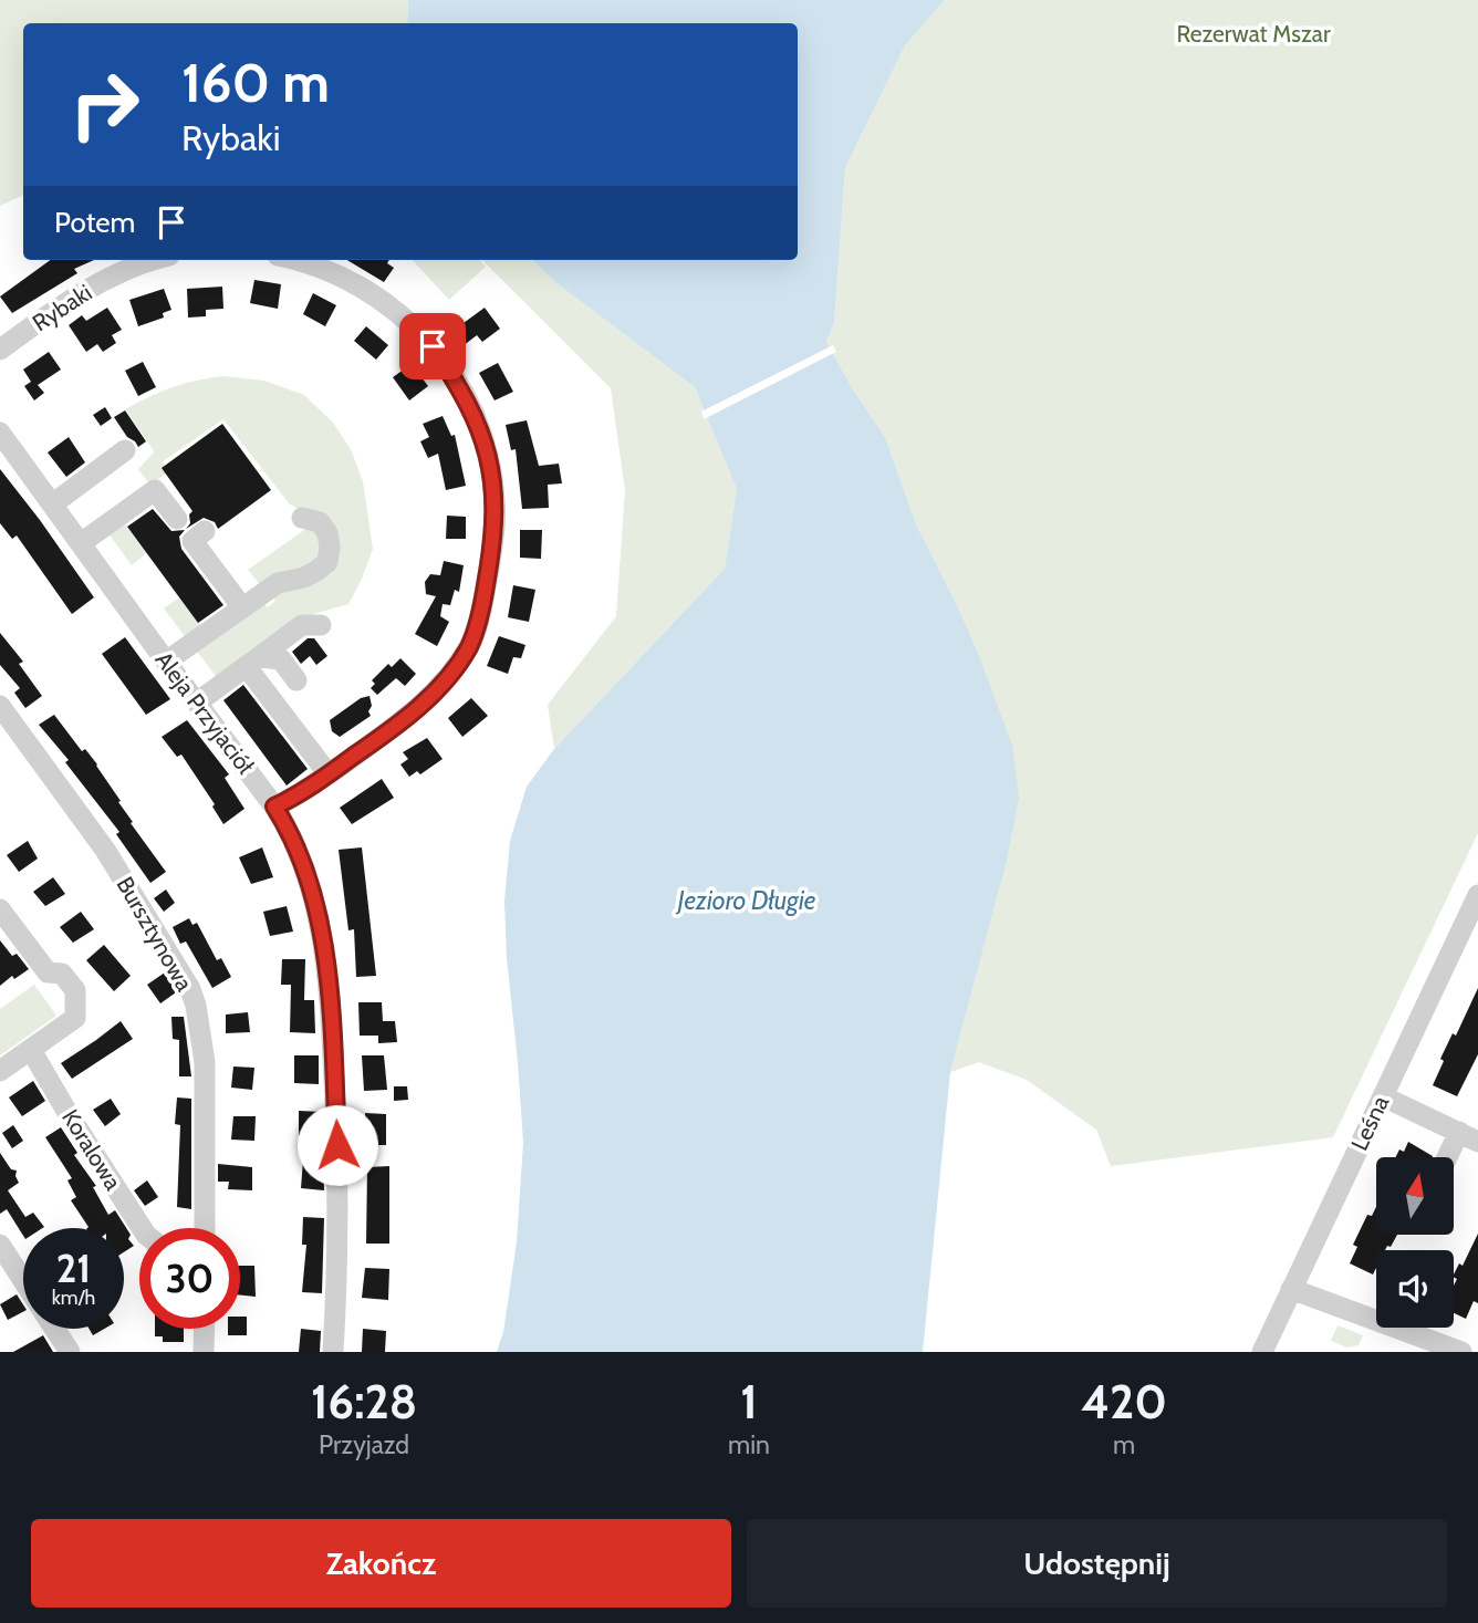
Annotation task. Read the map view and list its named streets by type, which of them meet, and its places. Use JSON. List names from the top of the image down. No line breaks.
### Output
{"streets":{"street":["Rybaki","Aleja Przyjaciół","Bursztynowa","Leśna","Koralowa"]},"water":["Jezioro Długie"],"parks":["Rezerwat Mszar"],"north":"top","page":{"turn":["160 m","Rybaki"],"then":"Potem","speed":"21 km/h","limit":"30","eta":["16:28","Przyjazd","1","min","420","m"],"buttons":["Zakończ","Udostępnij"]}}
